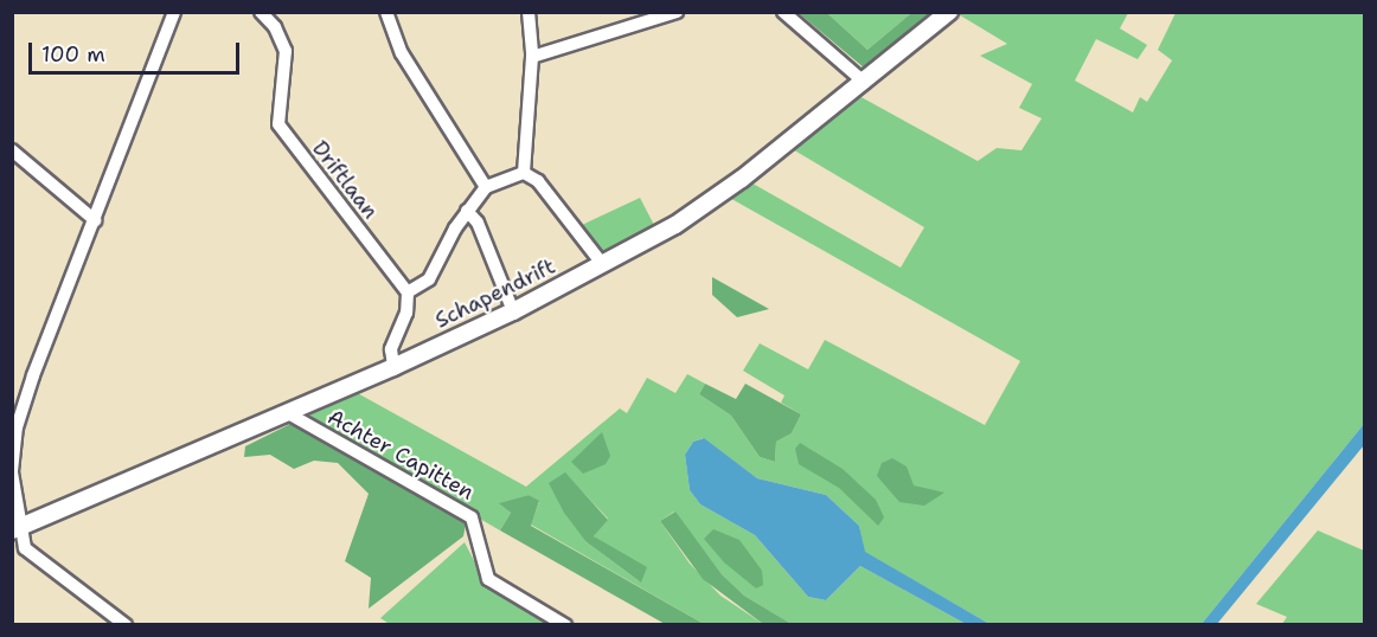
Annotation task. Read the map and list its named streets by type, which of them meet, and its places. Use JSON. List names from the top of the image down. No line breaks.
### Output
{"streets":{"street":["Driftlaan","Schapendrift","Achter Capitten"]},"crossings":[["Schapendrift","Achter Capitten"]],"scale_bar":"100 m"}
